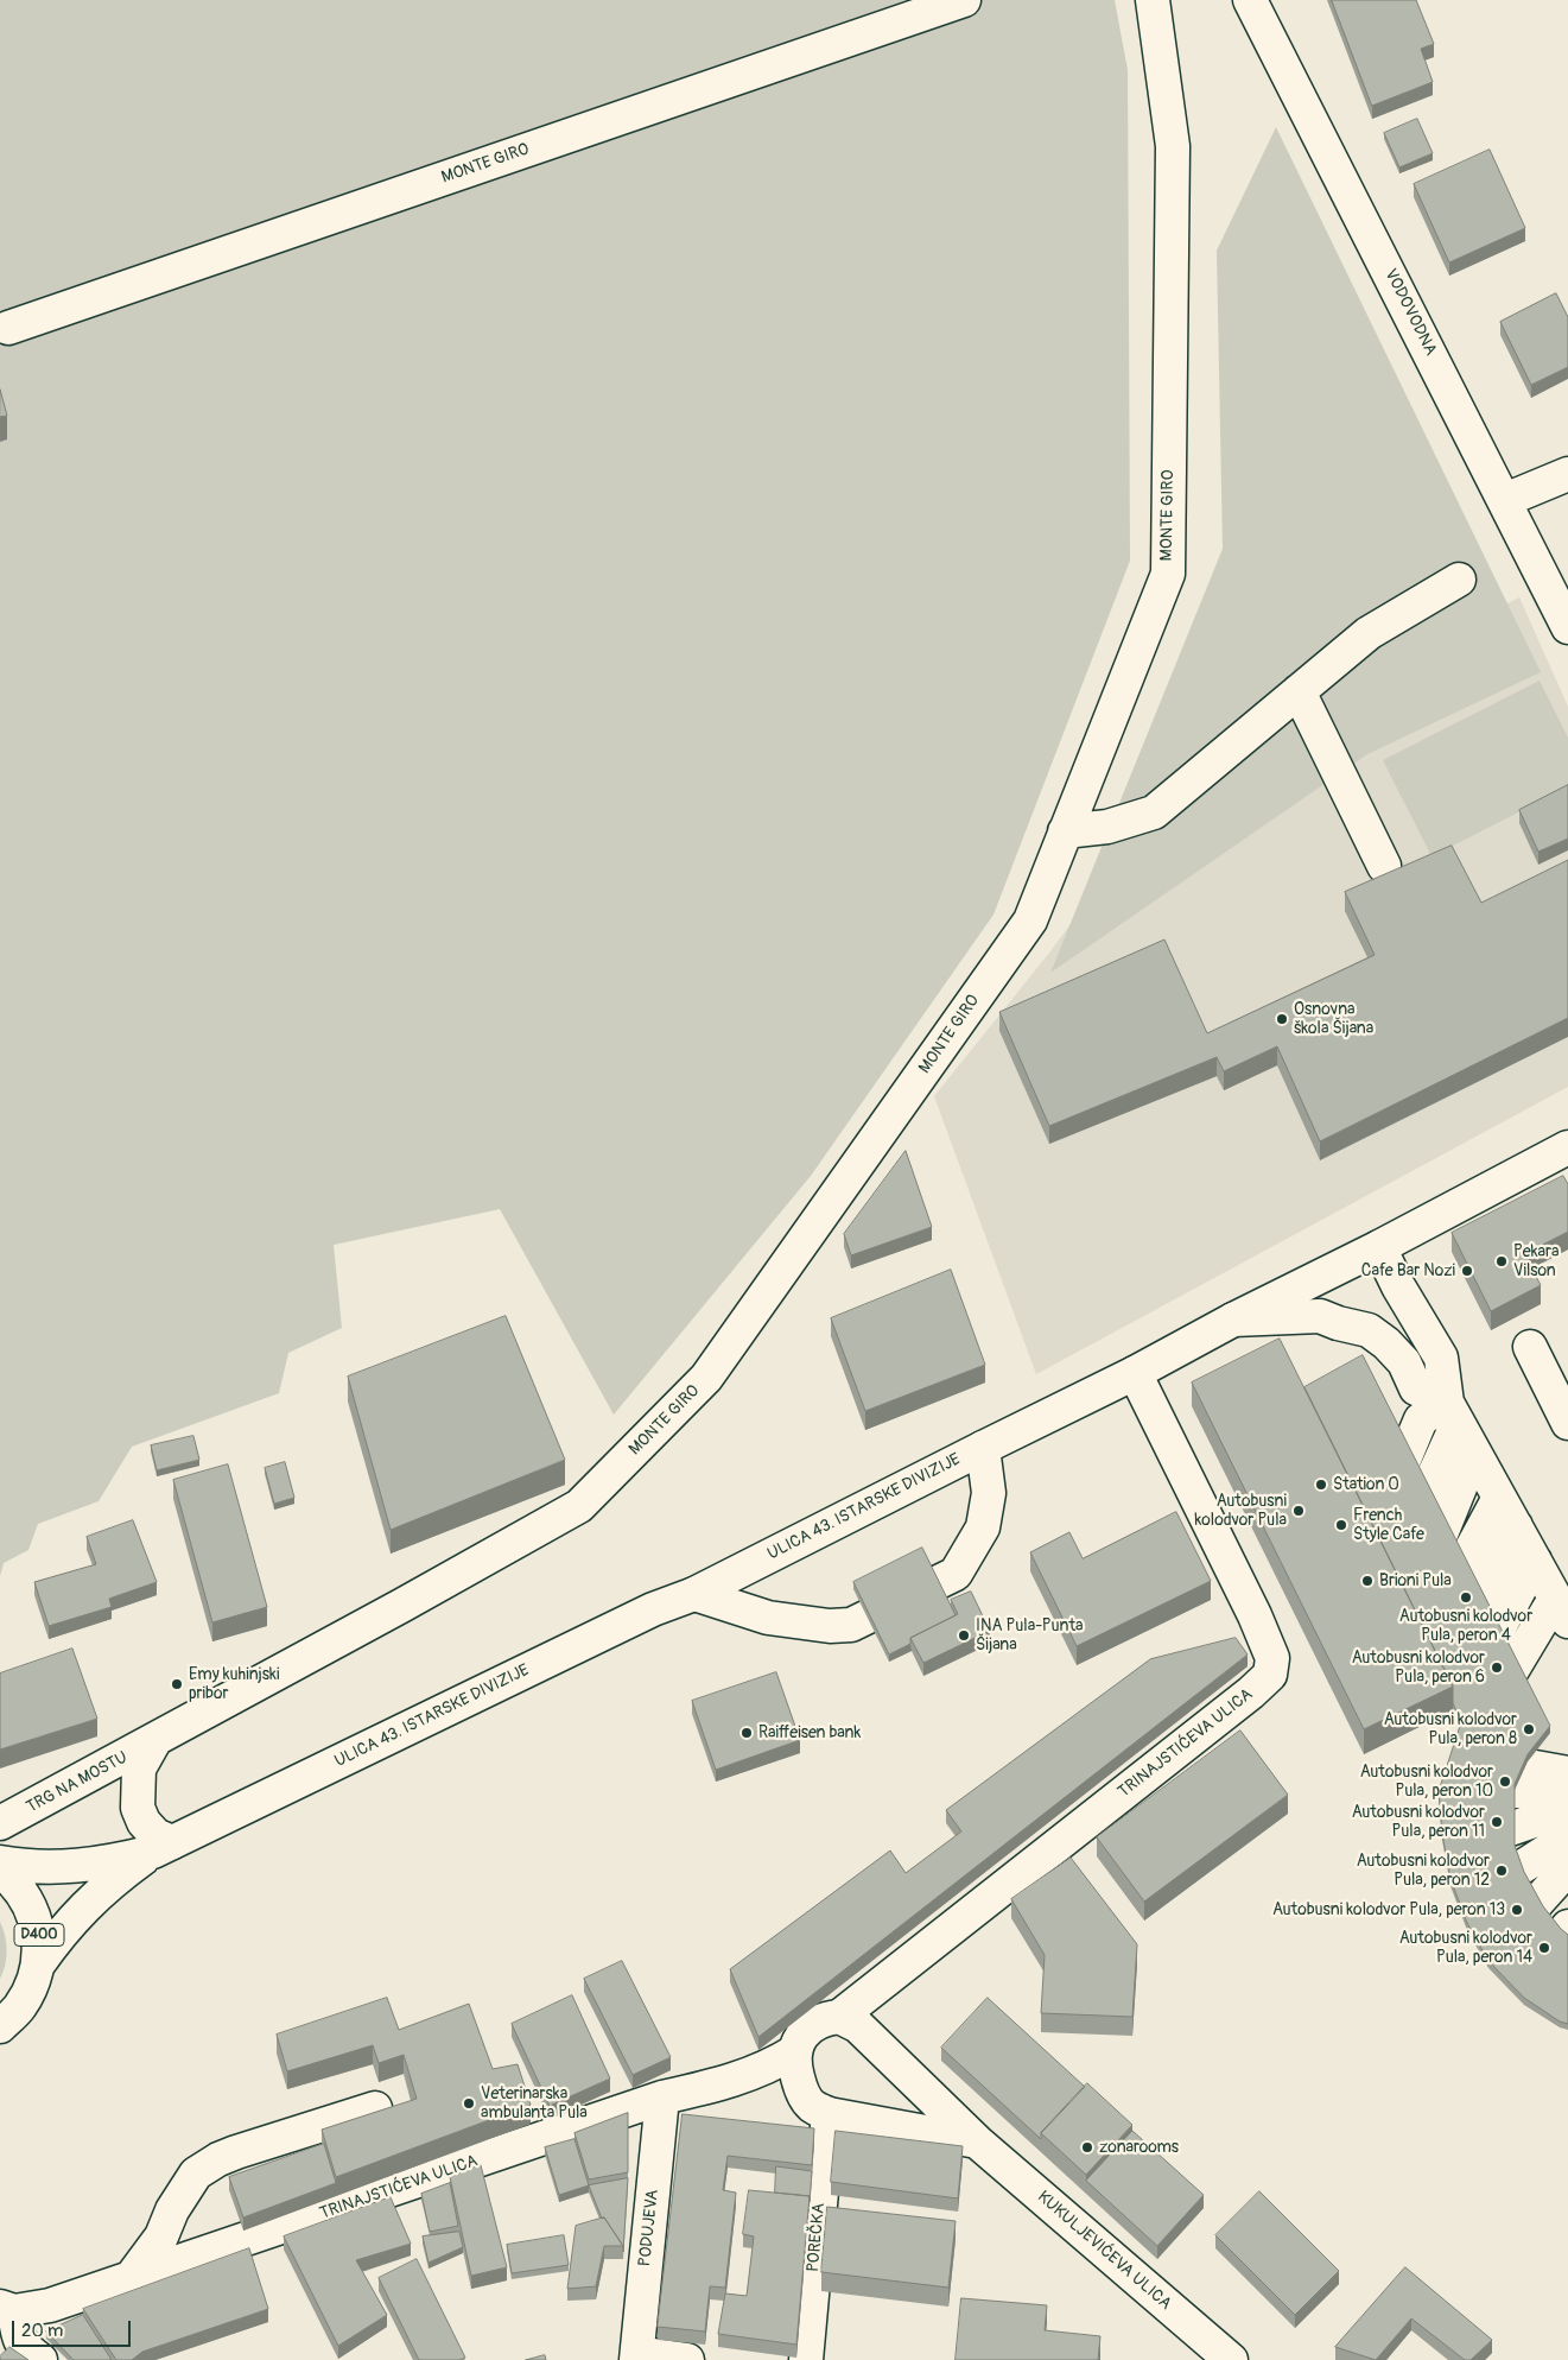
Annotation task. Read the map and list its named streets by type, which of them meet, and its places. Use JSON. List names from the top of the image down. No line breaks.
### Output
{"streets":{"street":["MONTE GIRO","VODOVODNA","ULICA 43. ISTARSKE DIVIZIJE","TRINAJSTIĆEVA ULICA","TRG NA MOSTU","D400","PODUJEVA","POREČKA","KUKULJEVIĆEVA ULICA"]},"crossings":[["MONTE GIRO","TRG NA MOSTU"],["ULICA 43. ISTARSKE DIVIZIJE","TRINAJSTIĆEVA ULICA"],["ULICA 43. ISTARSKE DIVIZIJE","D400"],["TRINAJSTIĆEVA ULICA","PODUJEVA"],["TRINAJSTIĆEVA ULICA","KUKULJEVIĆEVA ULICA"]],"places":["Osnovna škola Šijana","Pekara Vilson","Cafe Bar Nozi","Station 0","Autobusni kolodvor Pula","French Style Cafe","Brioni Pula","Autobusni kolodvor Pula, peron 4","INA Pula-Punta Šijana","Autobusni kolodvor Pula, peron 6","Emy kuhinjski pribor","Autobusni kolodvor Pula, peron 8","Raiffeisen bank","Autobusni kolodvor Pula, peron 10","Autobusni kolodvor Pula, peron 11","Autobusni kolodvor Pula, peron 12","Autobusni kolodvor Pula, peron 13","Autobusni kolodvor Pula, peron 14","Veterinarska ambulanta Pula","zonarooms"],"scale_bar":"20 m"}
